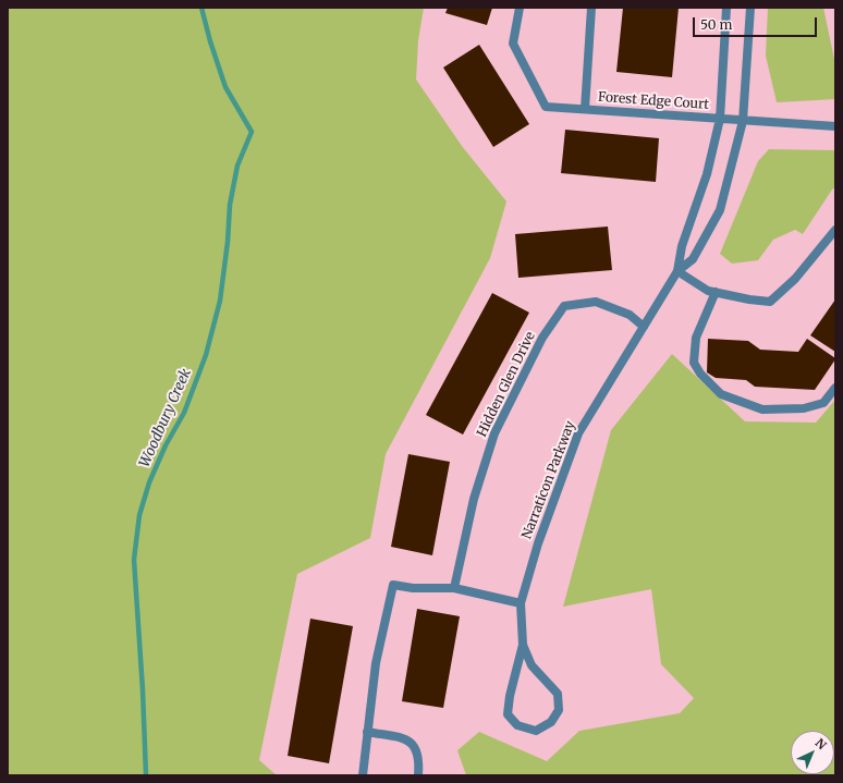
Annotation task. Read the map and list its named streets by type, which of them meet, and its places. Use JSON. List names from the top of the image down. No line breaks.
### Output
{"streets":{"street":["Forest Edge Court","Hidden Glen Drive","Narraticon Parkway"]},"crossings":[["Forest Edge Court","Narraticon Parkway"],["Hidden Glen Drive","Narraticon Parkway"]],"water":["Woodbury Creek"],"scale_bar":"50 m","north":"top right"}
